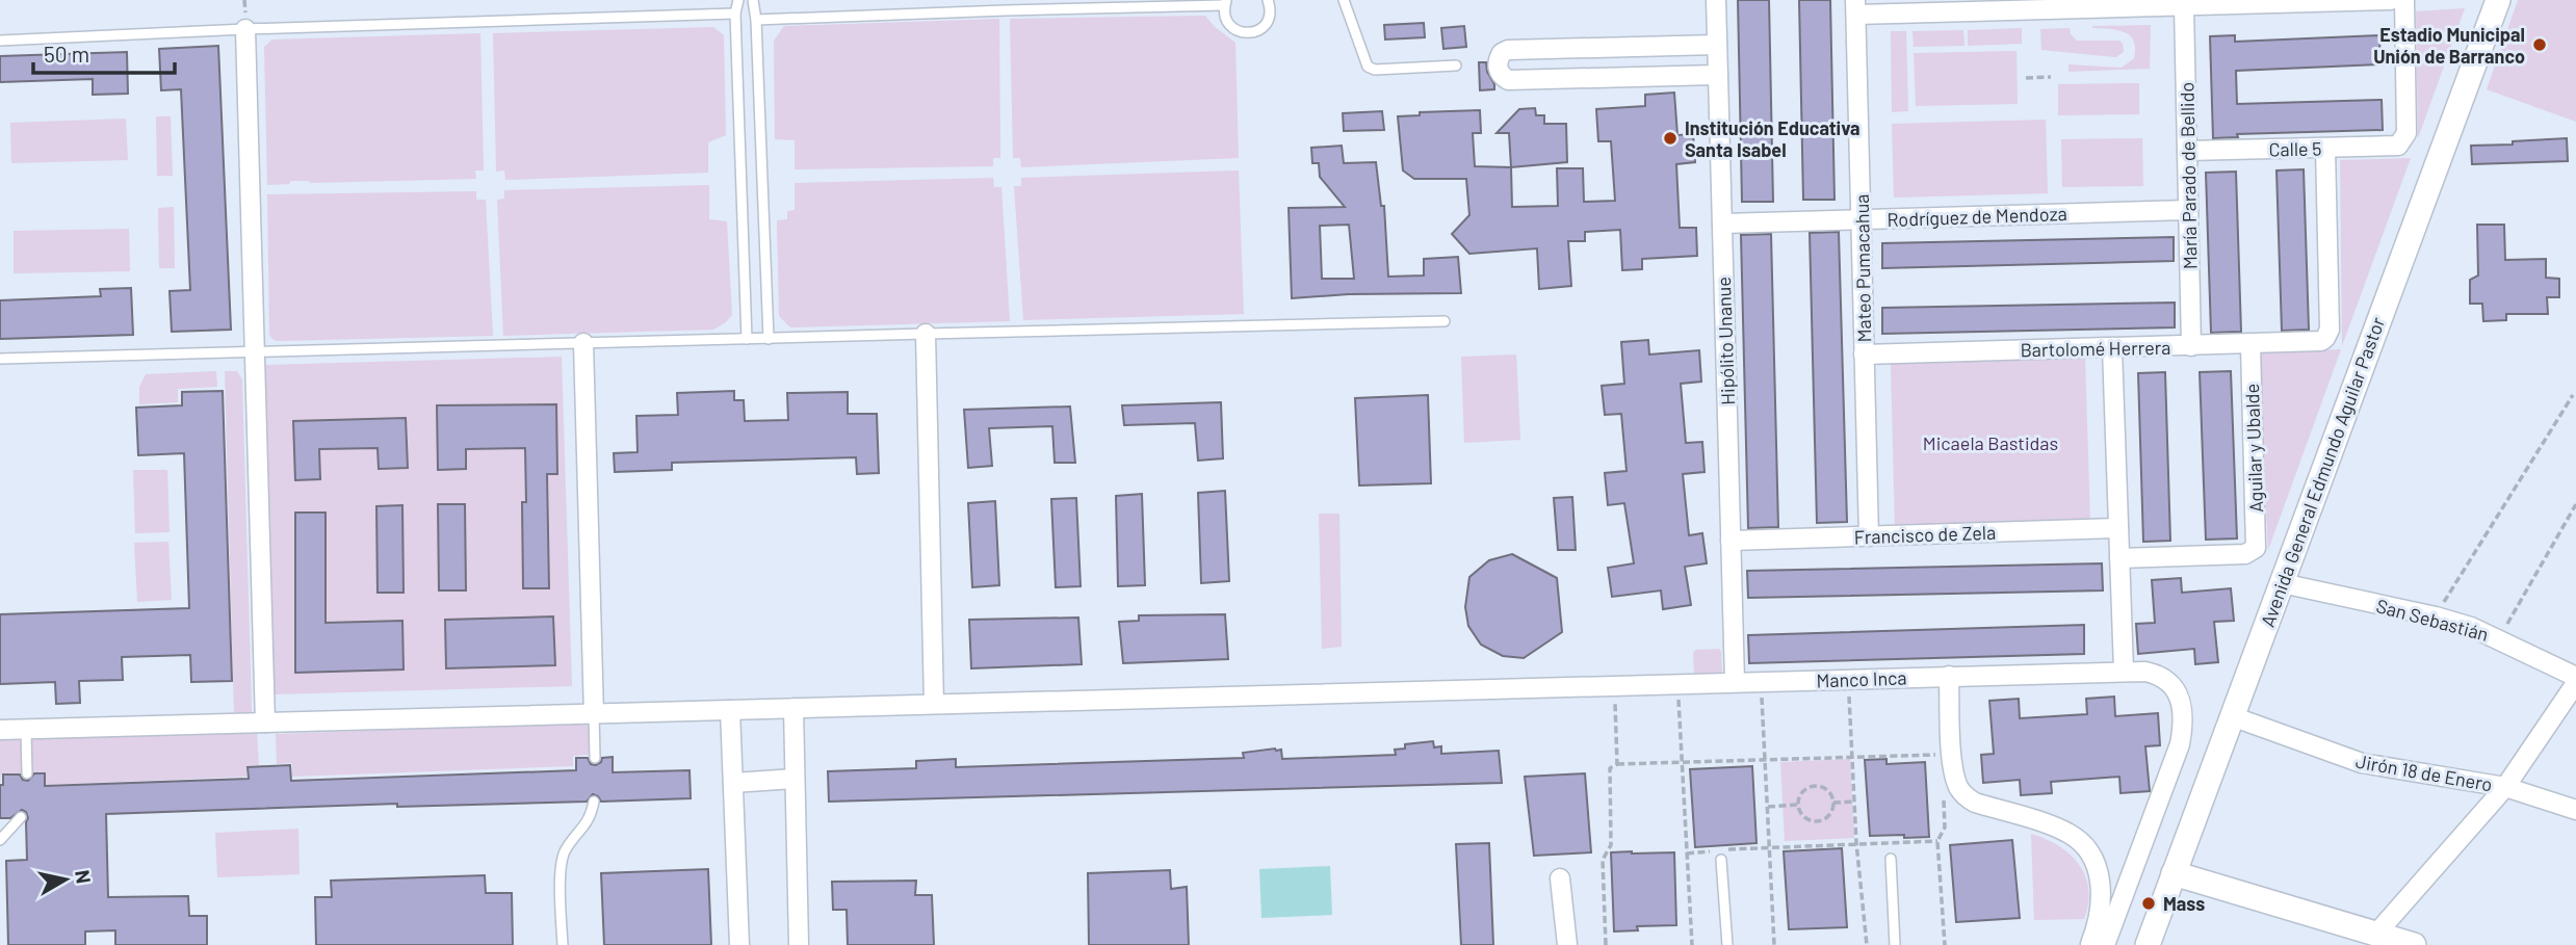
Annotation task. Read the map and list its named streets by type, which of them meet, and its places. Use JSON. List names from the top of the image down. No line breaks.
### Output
{"streets":{"street":["Calle 5","María Parado de Bellido","Rodríguez de Mendoza","Mateo Pumacahua","Hipólito Unanue","Bartolomé Herrera","Aguilar y Ubalde","Avenida General Edmundo Aguilar Pastor","Francisco de Zela","San Sebastián","Manco Inca","Jirón 18 de Enero"]},"crossings":[["Calle 5","María Parado de Bellido"],["Calle 5","Bartolomé Herrera"],["María Parado de Bellido","Rodríguez de Mendoza"],["María Parado de Bellido","Bartolomé Herrera"],["Rodríguez de Mendoza","Mateo Pumacahua"],["Rodríguez de Mendoza","Hipólito Unanue"],["Mateo Pumacahua","Bartolomé Herrera"],["Mateo Pumacahua","Francisco de Zela"],["Hipólito Unanue","Francisco de Zela"],["Hipólito Unanue","Manco Inca"],["Bartolomé Herrera","Aguilar y Ubalde"],["Avenida General Edmundo Aguilar Pastor","San Sebastián"],["Avenida General Edmundo Aguilar Pastor","Jirón 18 de Enero"]],"parks":["Micaela Bastidas"],"places":["Estadio Municipal Unión de Barranco","Institución Educativa Santa Isabel","Mass"],"scale_bar":"50 m","north":"right"}
